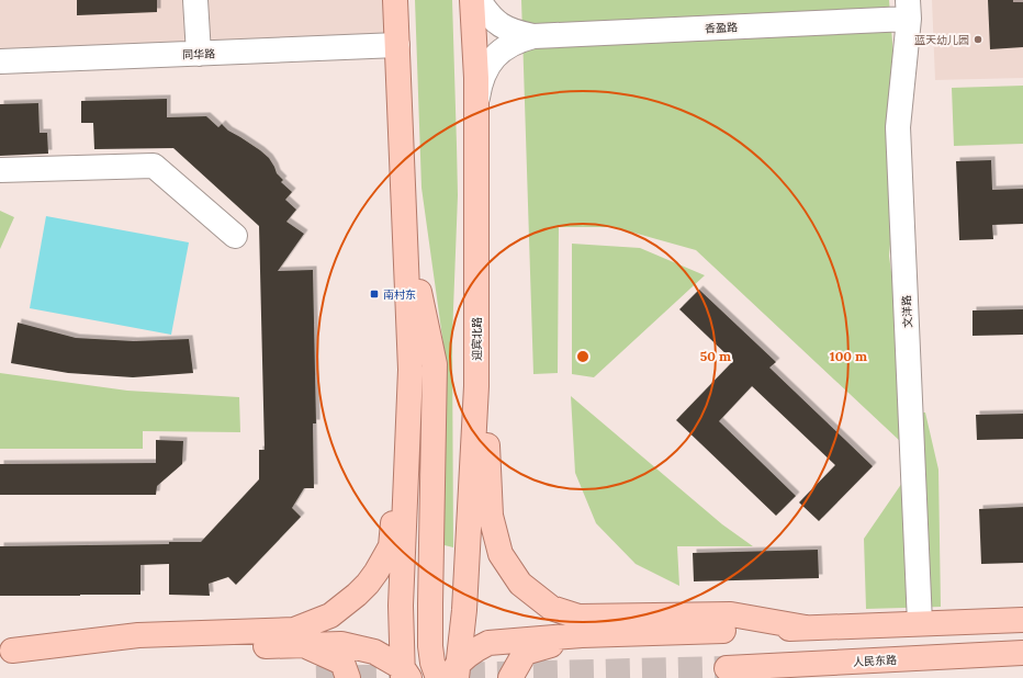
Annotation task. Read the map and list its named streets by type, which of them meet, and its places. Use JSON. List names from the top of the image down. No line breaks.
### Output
{"streets":{"main road":["迎宾北路","人民东路"],"street":["香盈路","同华路","文洋路"]},"crossings":[["香盈路","文洋路"]],"places":{"other":["蓝天幼儿园"],"transit":["南村东"]},"rings":["50 m","100 m"]}
